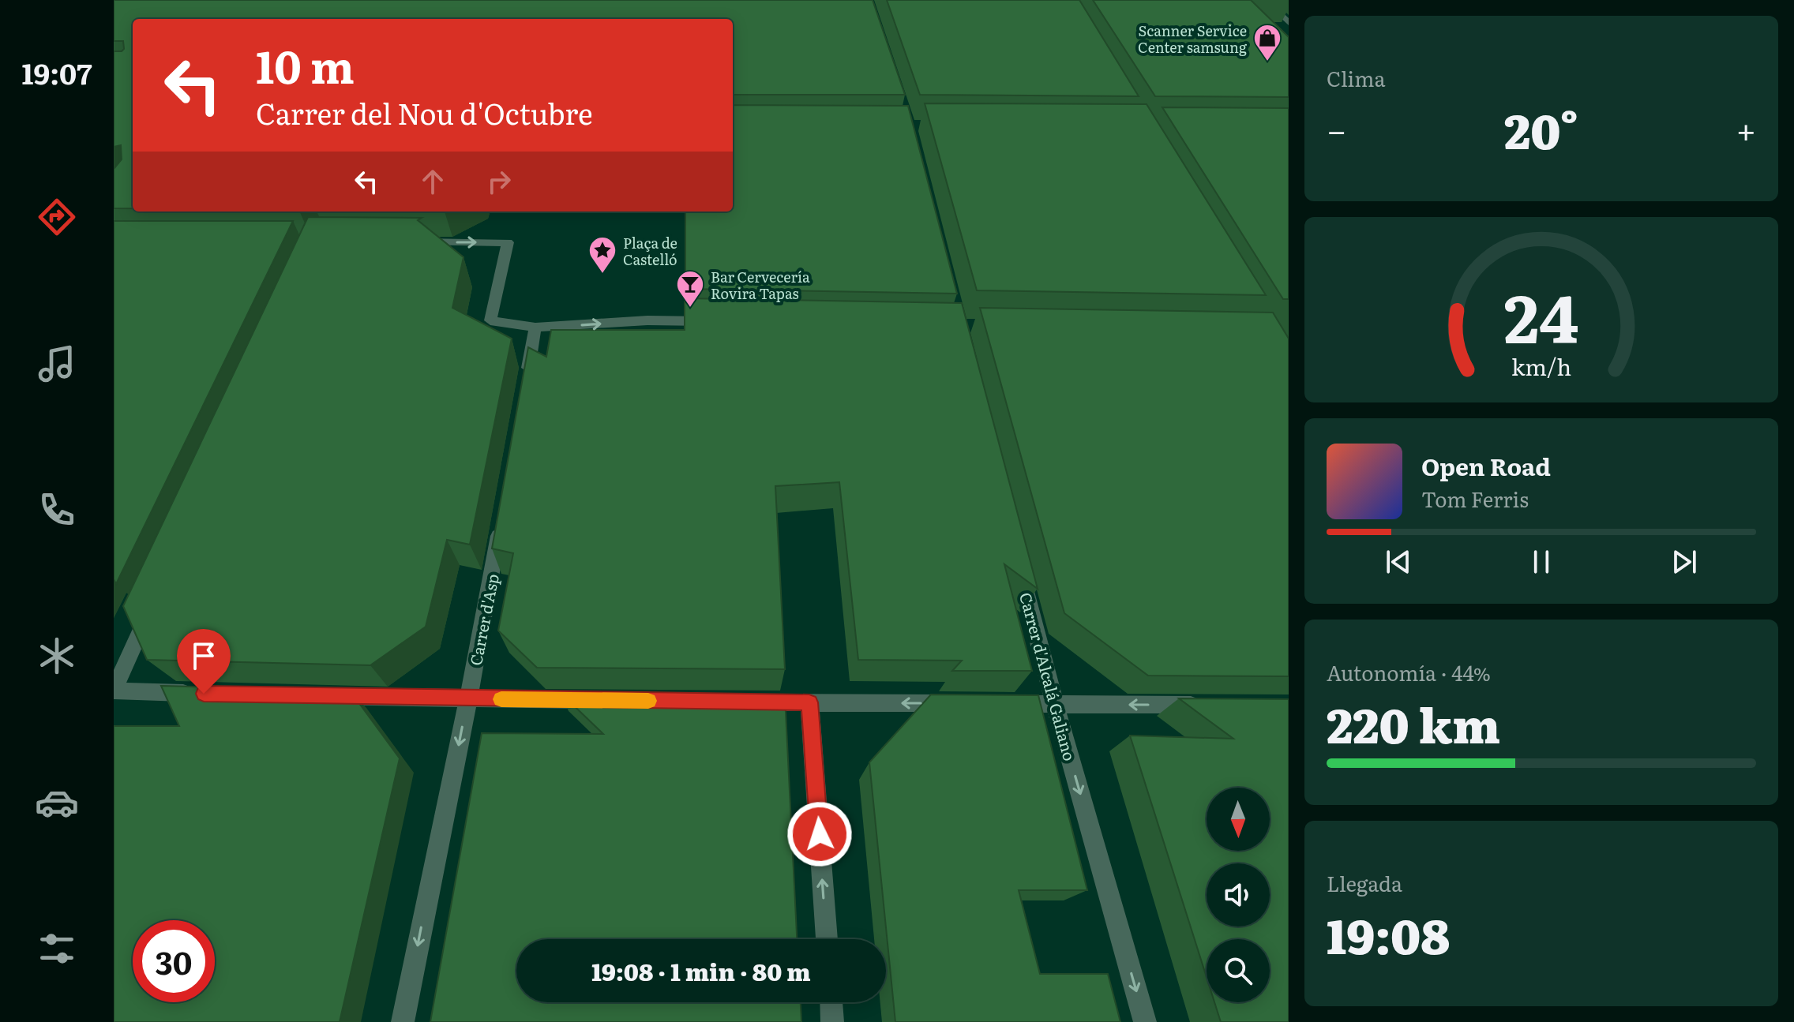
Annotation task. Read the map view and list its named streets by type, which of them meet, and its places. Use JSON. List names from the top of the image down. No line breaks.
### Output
{"streets":{"street":["Carrer d'Asp","Carrer d'Alcalá Galiano"]},"one_way":["Carrer d'Asp","Carrer d'Alcalá Galiano"],"places":{"shop":["Scanner Service Center samsung"],"place":["Plaça de Castelló"],"bar":["Bar Cervecería Rovira Tapas"]},"north":"bottom","page":{"tabs":"19:07","tile":["Clima",["Autonomía · 44%","220 km"],["Llegada","19:08"]],"turn":["10 m","Carrer del Nou d'Octubre"],"heat":["−","20°","+"],"song":["Open Road","Tom Ferris"],"limit":"30","trip":"19:08 · 1 min · 80 m","gauge":["24","km/h"]}}
